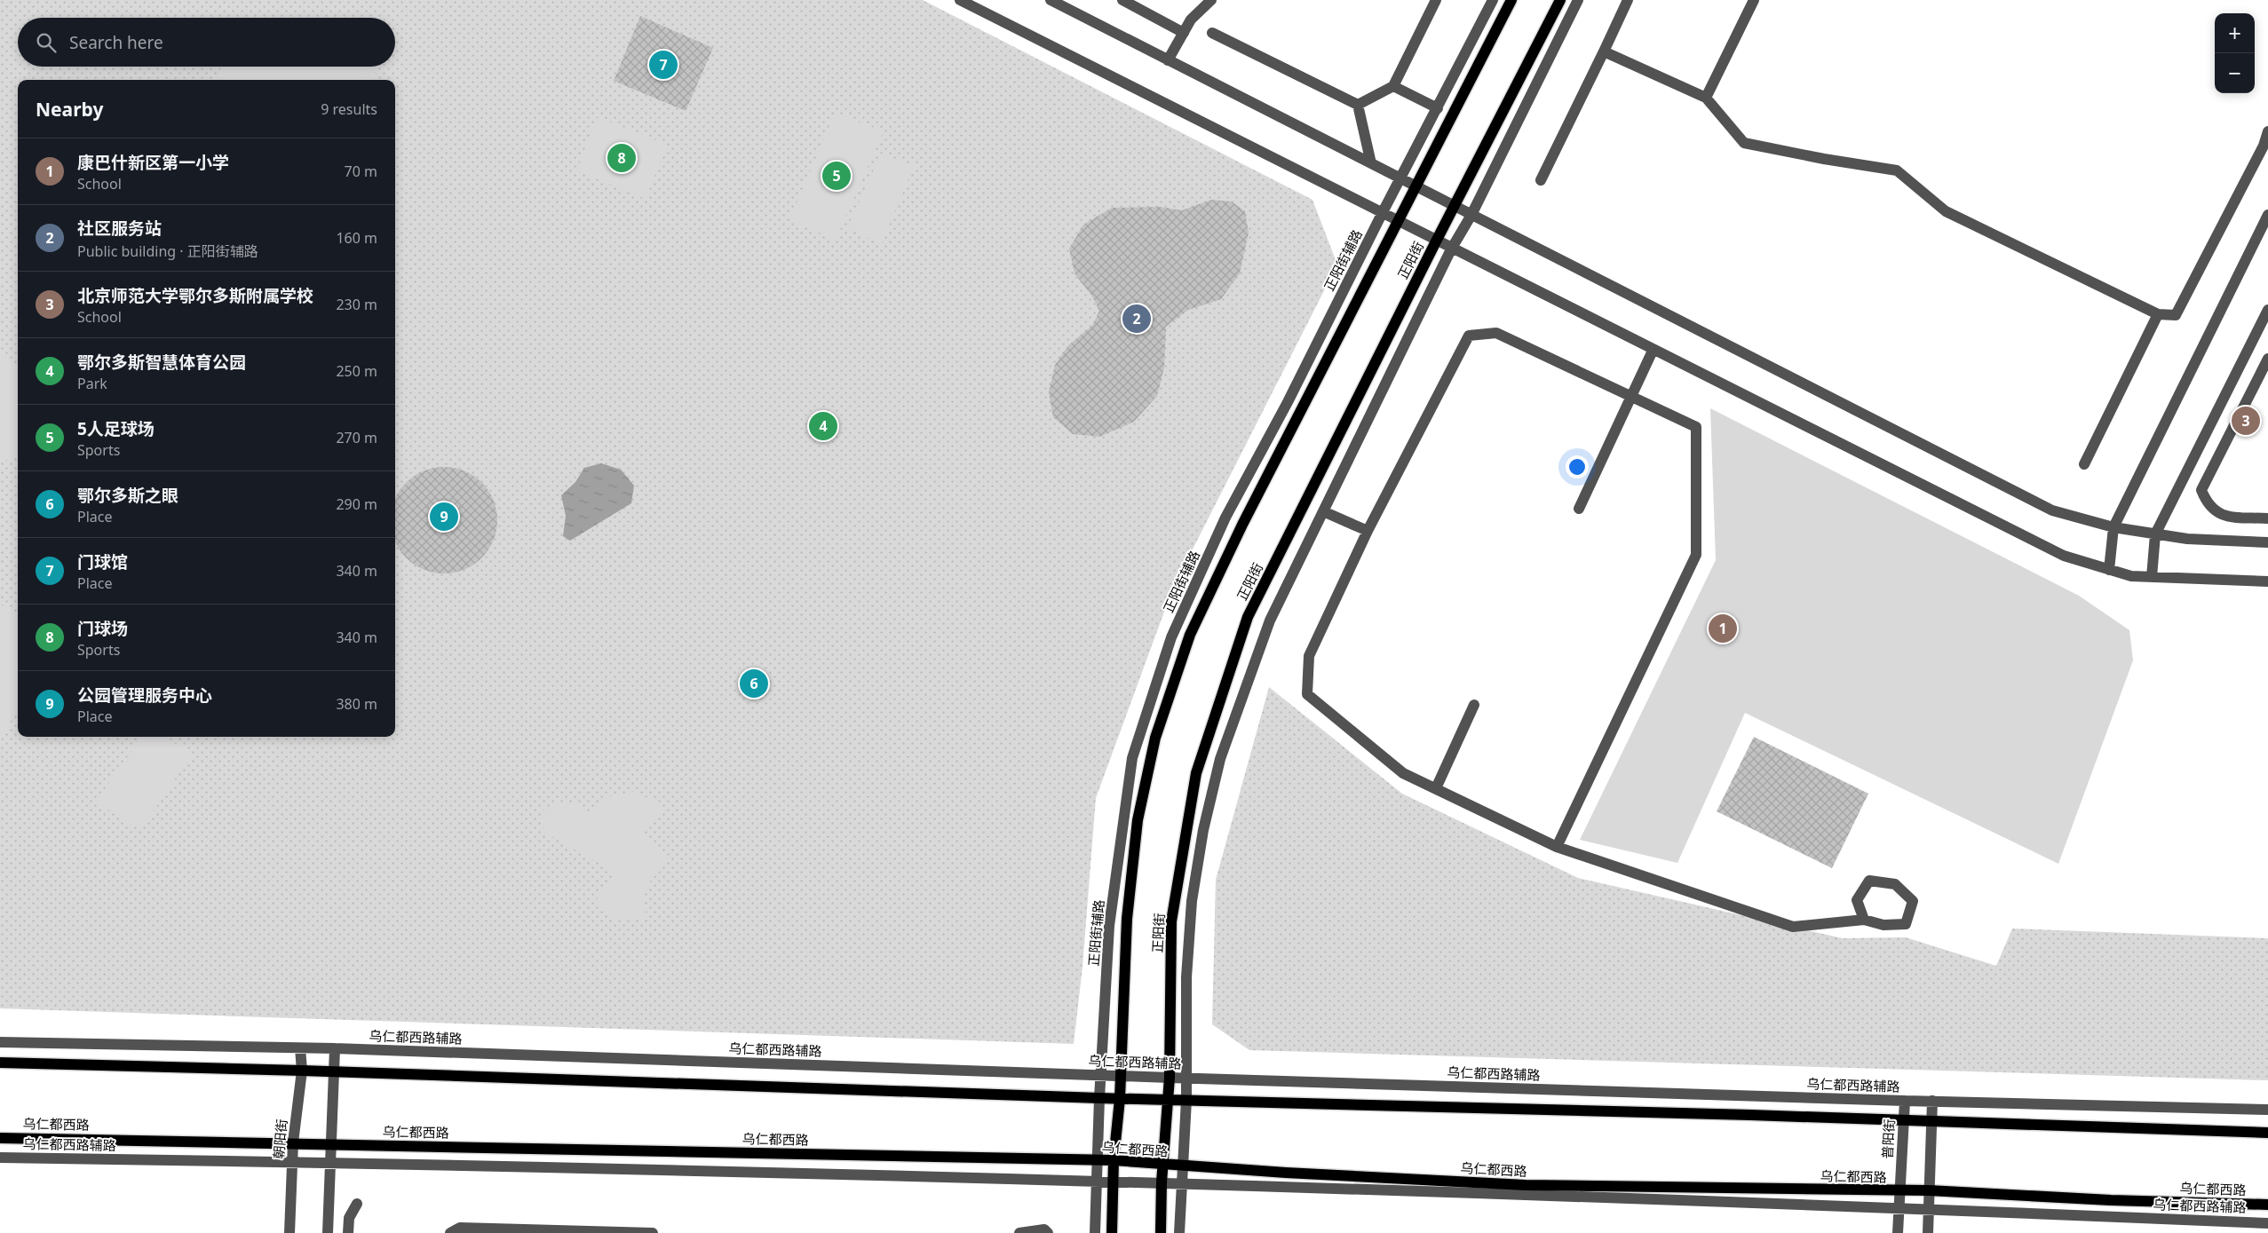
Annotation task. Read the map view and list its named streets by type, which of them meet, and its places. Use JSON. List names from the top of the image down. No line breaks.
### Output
{"streets":{"main road":["正阳街","乌仁都西路"],"street":["正阳街辅路","乌仁都西路辅路","朝阳街","普阳街"]},"crossings":[["正阳街辅路","乌仁都西路辅路"],["正阳街辅路","乌仁都西路"],["正阳街","乌仁都西路辅路"],["正阳街","乌仁都西路"],["乌仁都西路辅路","朝阳街"],["乌仁都西路辅路","普阳街"],["乌仁都西路","朝阳街"],["乌仁都西路","普阳街"]],"page":{"map_buttons":["+","−"],"search":"Search here","pins":["7","8","5","2","3","4","9","1","6"],"heading":["Nearby","9 results"],"list":[{"mark":"1","name":"康巴什新区第一小学","note":"School","value":"70 m"},{"mark":"2","name":"社区服务站","note":"Public building · 正阳街辅路","value":"160 m"},{"mark":"3","name":"北京师范大学鄂尔多斯附属学校","note":"School","value":"230 m"},{"mark":"4","name":"鄂尔多斯智慧体育公园","note":"Park","value":"250 m"},{"mark":"5","name":"5人足球场","note":"Sports","value":"270 m"},{"mark":"6","name":"鄂尔多斯之眼","note":"Place","value":"290 m"},{"mark":"7","name":"门球馆","note":"Place","value":"340 m"},{"mark":"8","name":"门球场","note":"Sports","value":"340 m"},{"mark":"9","name":"公园管理服务中心","note":"Place","value":"380 m"}]}}
